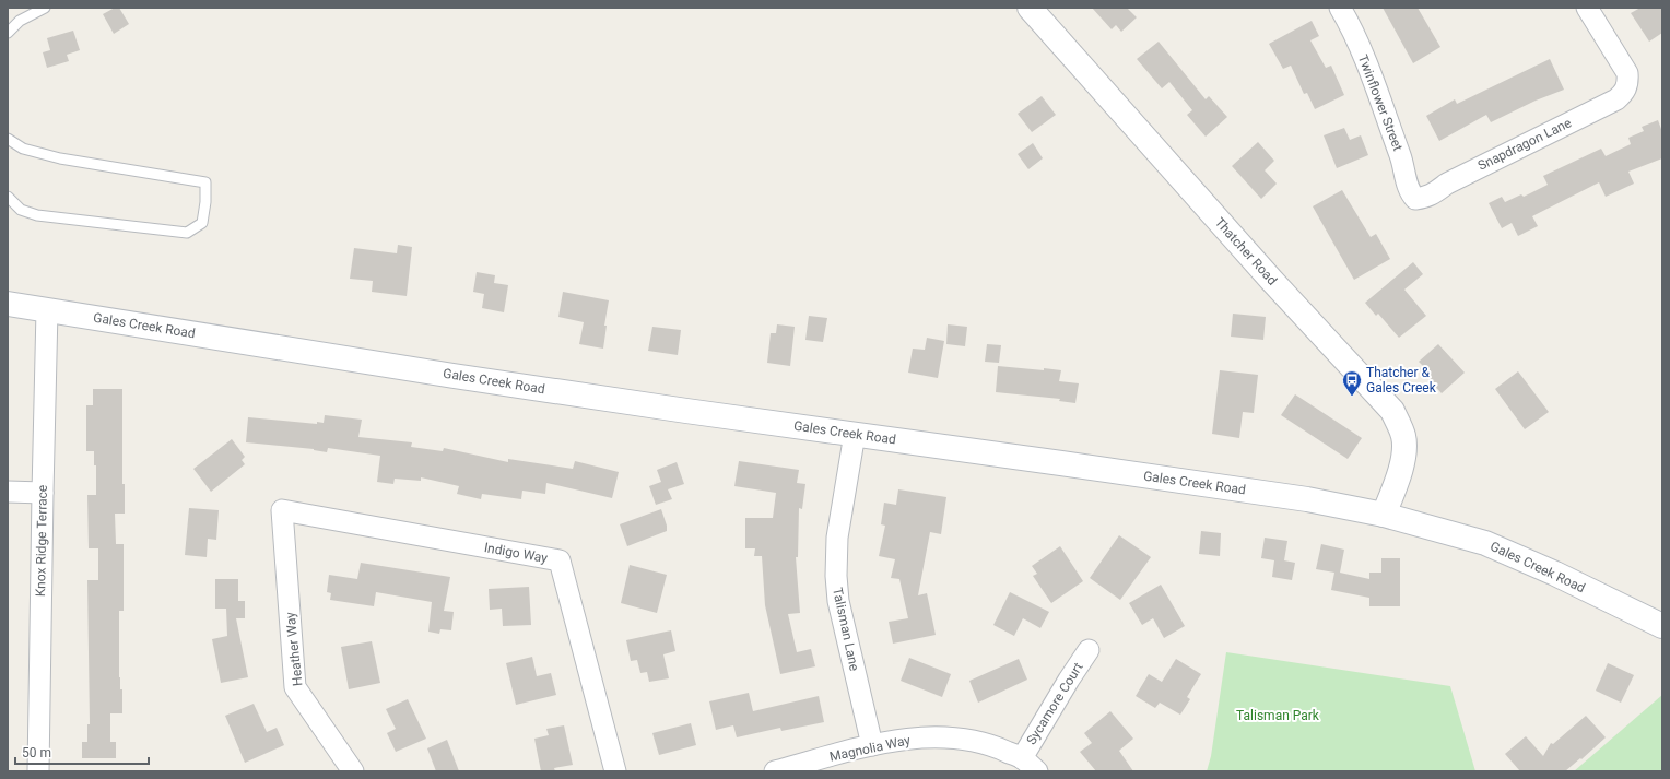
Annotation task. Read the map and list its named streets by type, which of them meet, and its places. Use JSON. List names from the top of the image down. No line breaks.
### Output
{"streets":{"main road":["Thatcher Road","Gales Creek Road"],"street":["Twinflower Street","Snapdragon Lane","Knox Ridge Terrace","Indigo Way","Talisman Lane","Heather Way","Sycamore Court","Magnolia Way"]},"crossings":[["Twinflower Street","Snapdragon Lane"],["Thatcher Road","Gales Creek Road"],["Gales Creek Road","Knox Ridge Terrace"],["Gales Creek Road","Talisman Lane"],["Indigo Way","Heather Way"],["Talisman Lane","Magnolia Way"],["Sycamore Court","Magnolia Way"]],"parks":["Talisman Park"],"places":{"bus stop":["Thatcher & Gales Creek"]},"scale_bar":"50 m"}
